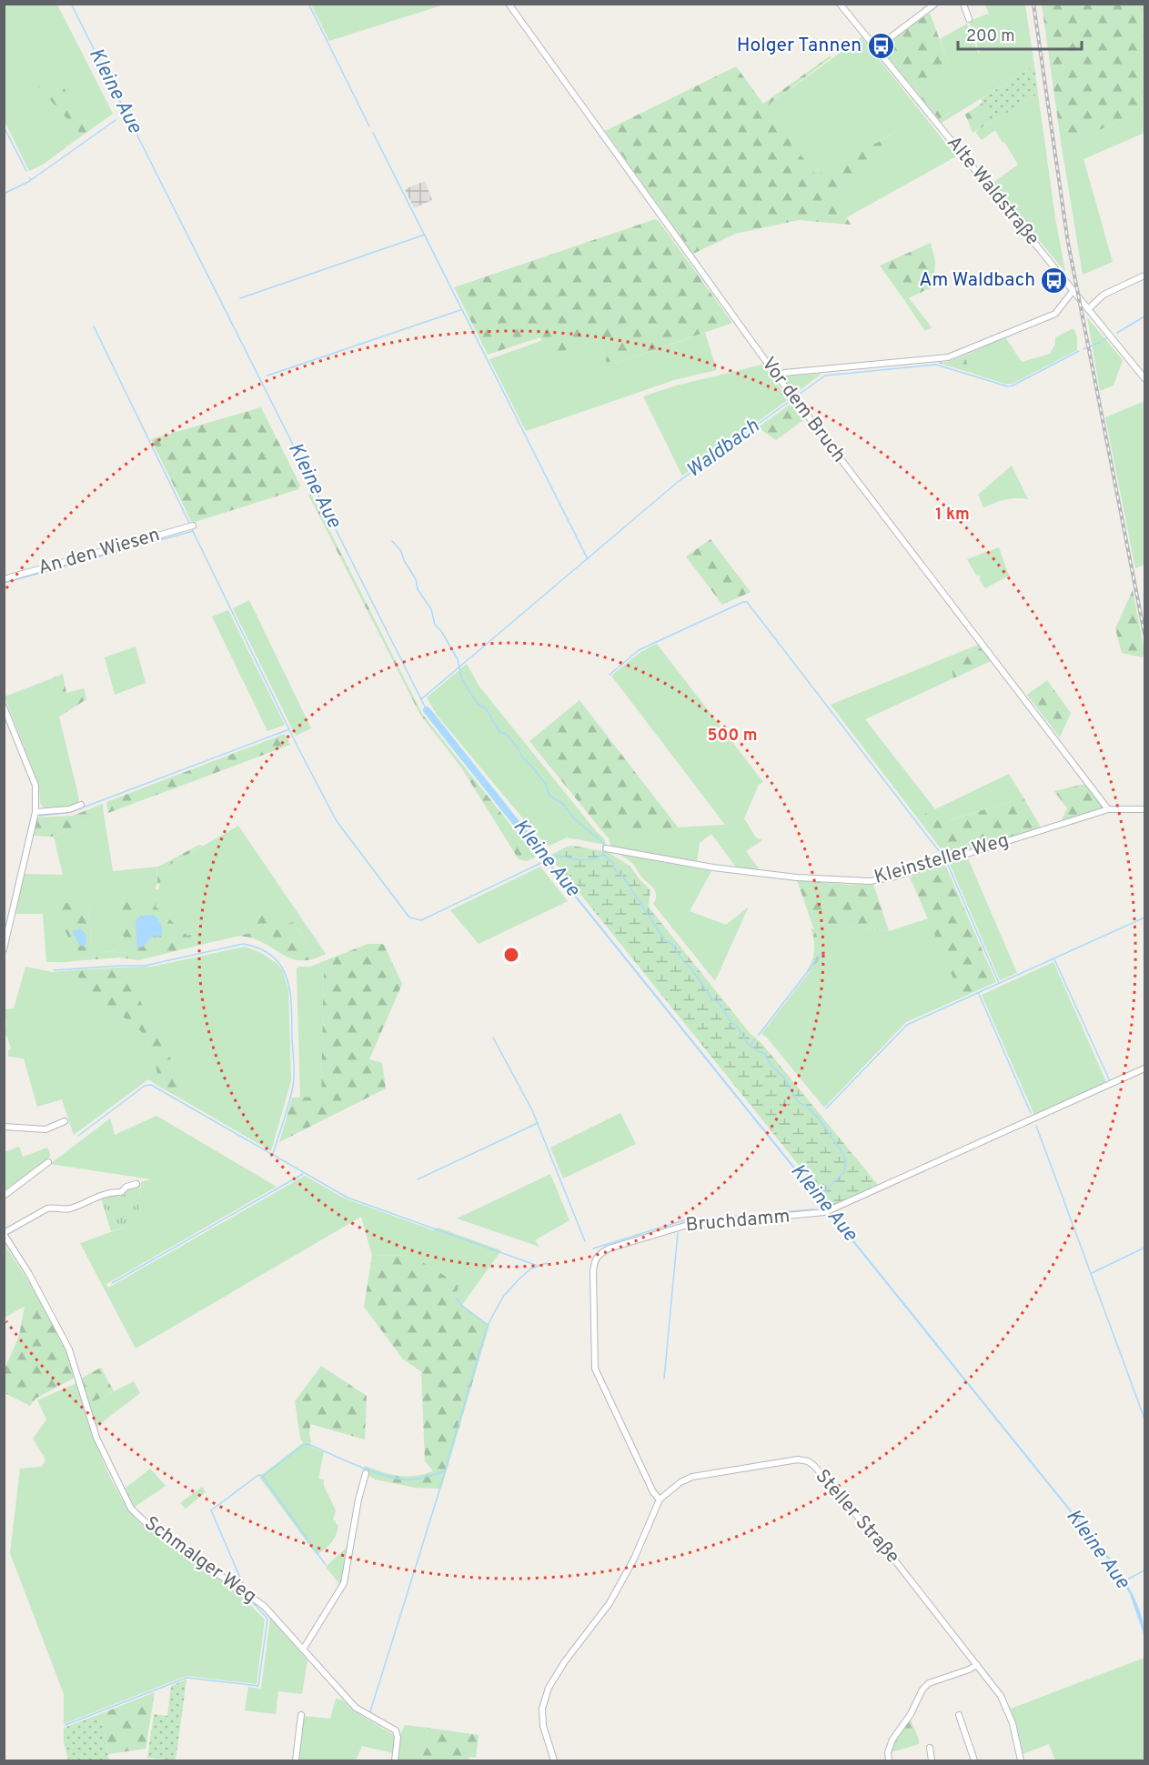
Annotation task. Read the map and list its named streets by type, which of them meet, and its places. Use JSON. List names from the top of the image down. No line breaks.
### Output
{"streets":{"street":["Alte Waldstraße","Vor dem Bruch","An den Wiesen","Kleinsteller Weg","Bruchdamm","Steller Straße","Schmalger Weg"]},"crossings":[["Vor dem Bruch","Kleinsteller Weg"],["Bruchdamm","Steller Straße"]],"water":["Kleine Aue","Waldbach"],"places":{"bus stop":["Holger Tannen","Am Waldbach"]},"scale_bar":"200 m","rings":["1 km","500 m"]}
